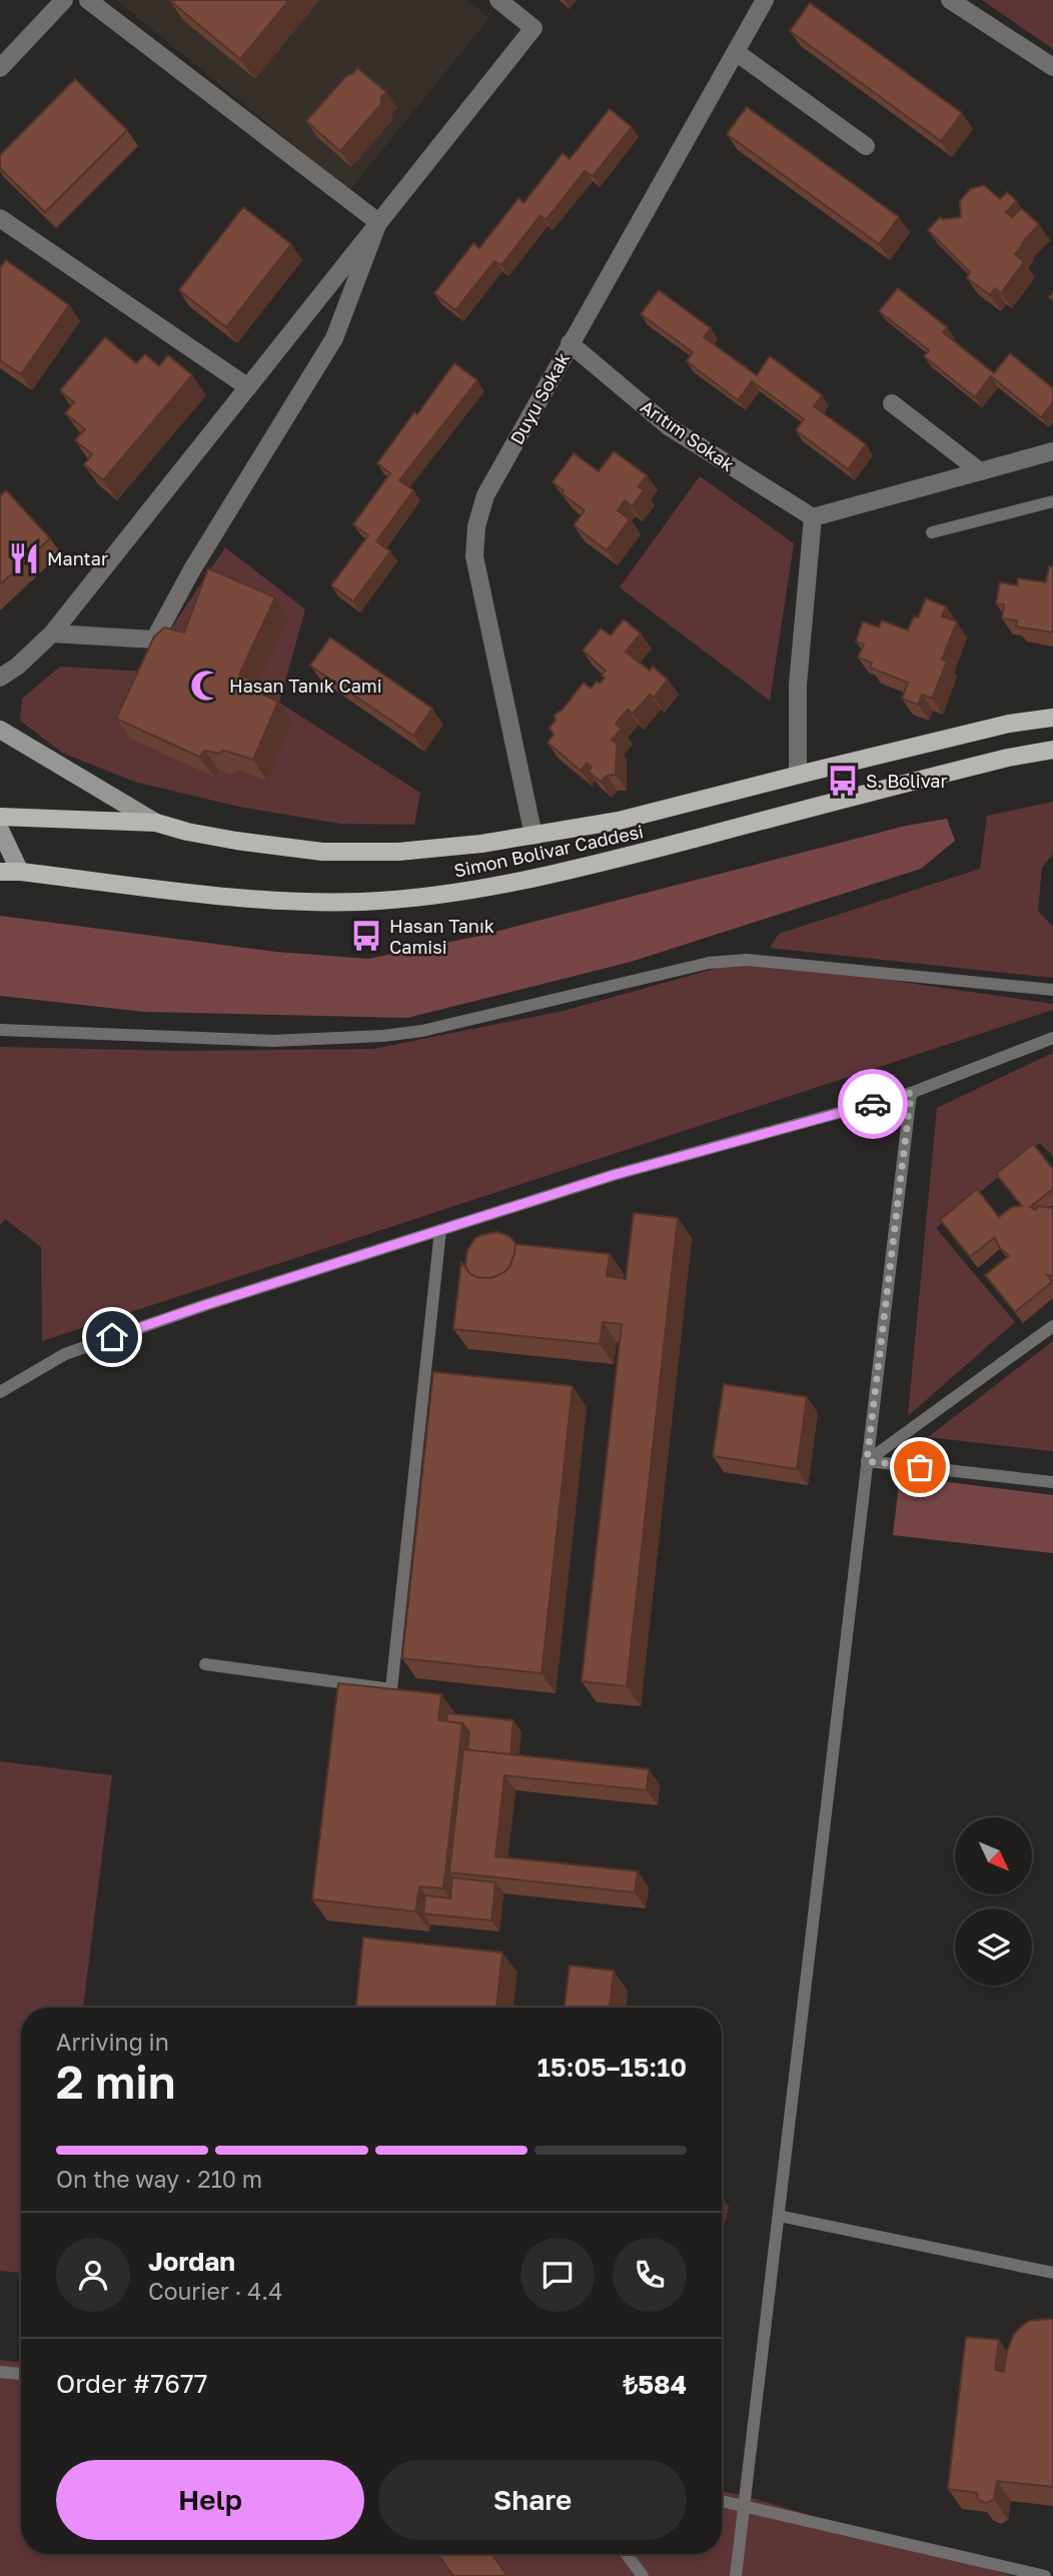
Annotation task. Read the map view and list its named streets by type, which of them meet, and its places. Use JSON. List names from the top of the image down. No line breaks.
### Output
{"streets":{"main road":["Simon Bolivar Caddesi"],"street":["Duyu Sokak","Arıtım Sokak"]},"crossings":[["Duyu Sokak","Arıtım Sokak"],["Duyu Sokak","Simon Bolivar Caddesi"]],"places":{"restaurant":["Mantar"],"mosque":["Hasan Tanık Cami"],"bus stop":["S. Bolivar","Hasan Tanık Camisi"]},"north":"bottom right","page":{"heading":["2 min","Arriving in","15:05–15:10"],"panel":["Jordan","Courier · 4.4","Order #7677","₺584"],"bar":"On the way · 210 m","buttons":["Help","Share"]}}
